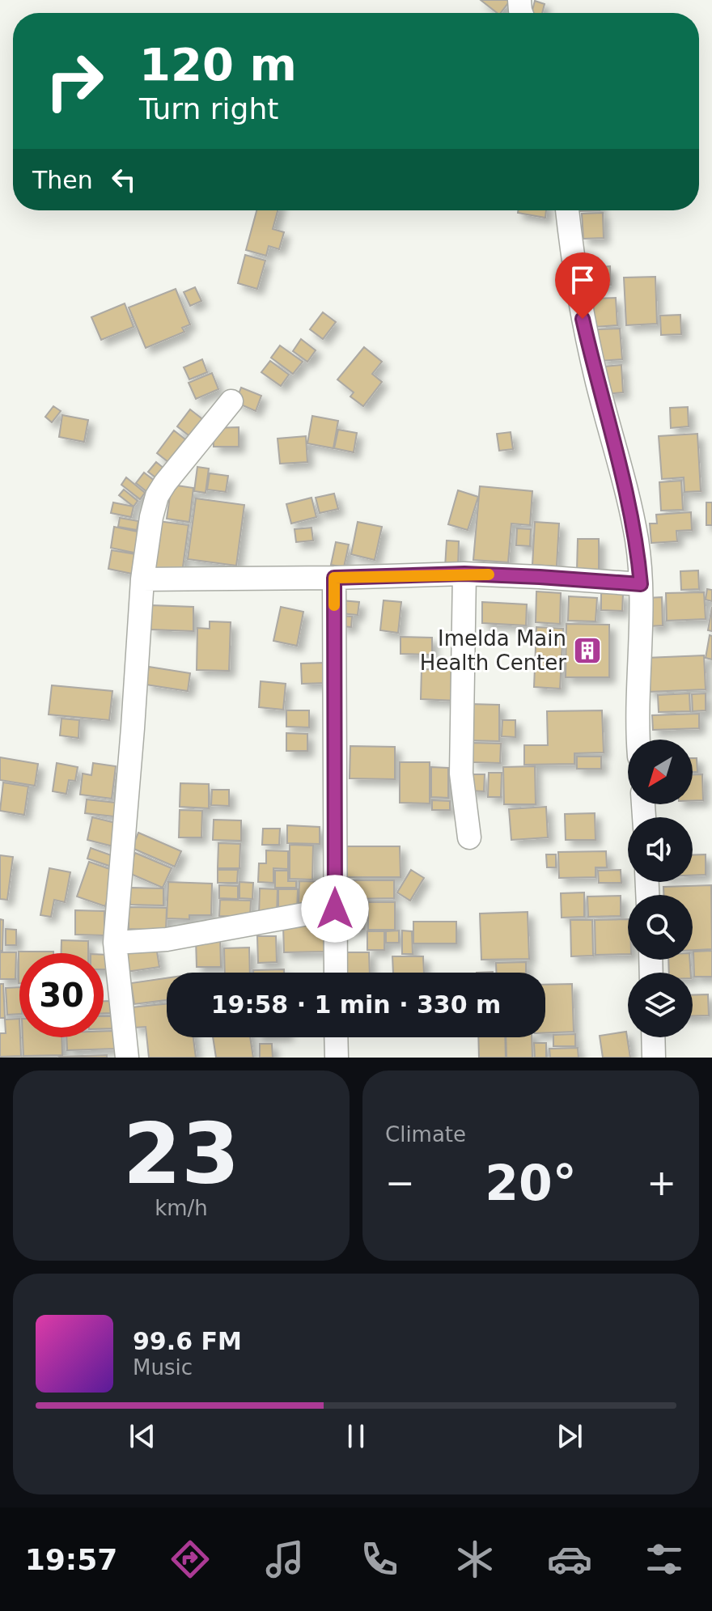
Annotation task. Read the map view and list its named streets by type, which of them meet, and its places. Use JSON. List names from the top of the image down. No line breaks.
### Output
{"places":{"building":["Imelda Main Health Center"]},"north":"bottom left","page":{"turn":["120 m","Turn right"],"then":"Then","limit":"30","trip":"19:58 · 1 min · 330 m","tile":[["23","km/h"],"Climate"],"heat":["−","20°","+"],"song":["99.6 FM","Music"],"tabs":"19:57"}}
